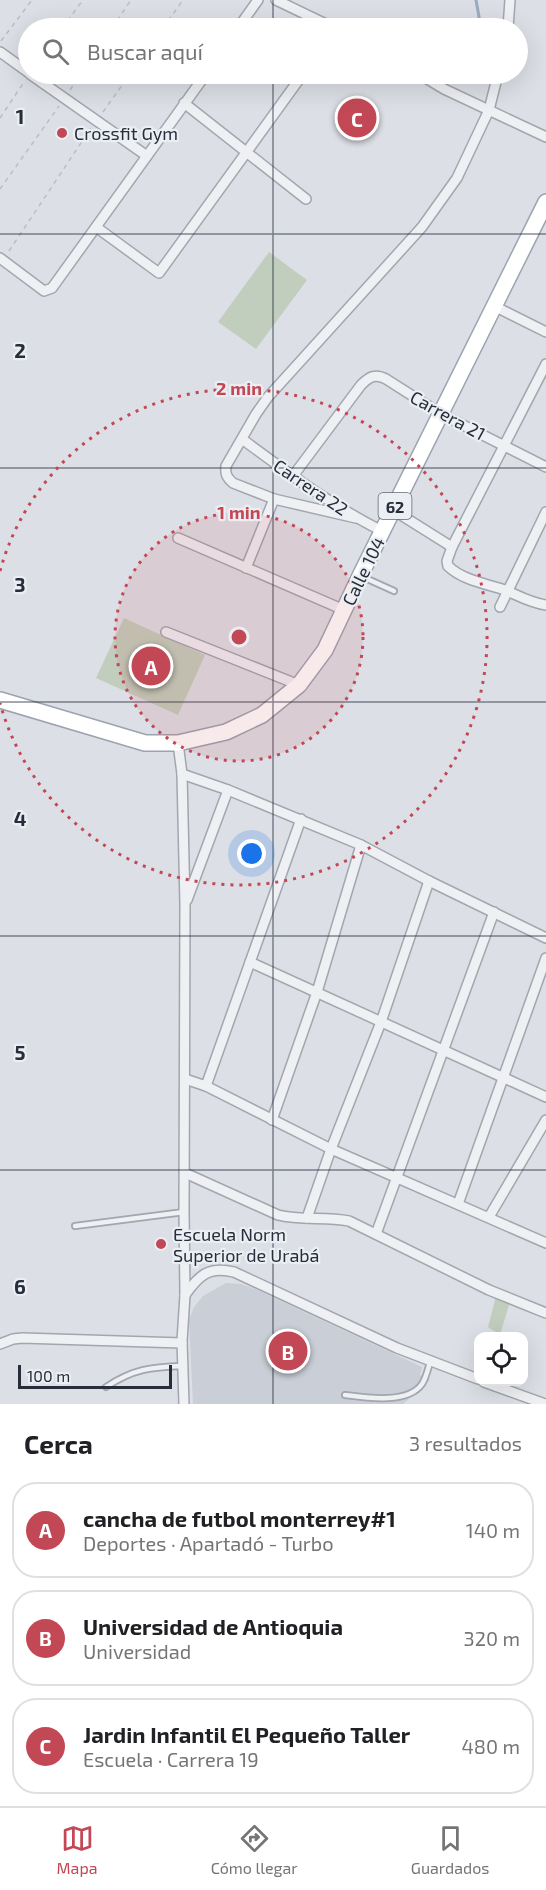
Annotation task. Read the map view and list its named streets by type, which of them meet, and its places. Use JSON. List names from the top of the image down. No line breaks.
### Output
{"streets":{"main road":["62","Calle 104"],"street":["Carrera 21","Carrera 22"]},"crossings":[["Carrera 21","Carrera 22"],["Carrera 21","Calle 104"],["Carrera 22","Calle 104"],["62","Calle 104"]],"places":["Crossfit Gym","Escuela Norm Superior de Urabá"],"scale_bar":"100 m","page":{"search":"Buscar aquí","pins":["C","A","B"],"scale":"100 m","heading":["Cerca","3 resultados"],"list":[{"mark":"A","name":"cancha de futbol monterrey#1","note":"Deportes · Apartadó - Turbo","value":"140 m"},{"mark":"B","name":"Universidad de Antioquia","note":"Universidad","value":"320 m"},{"mark":"C","name":"Jardin Infantil El Pequeño Taller","note":"Escuela · Carrera 19","value":"480 m"}],"nav":["Mapa","Cómo llegar","Guardados"]},"grid":{"rows":["1","2","3","4","5","6"]},"rings":["2 min","1 min"]}
